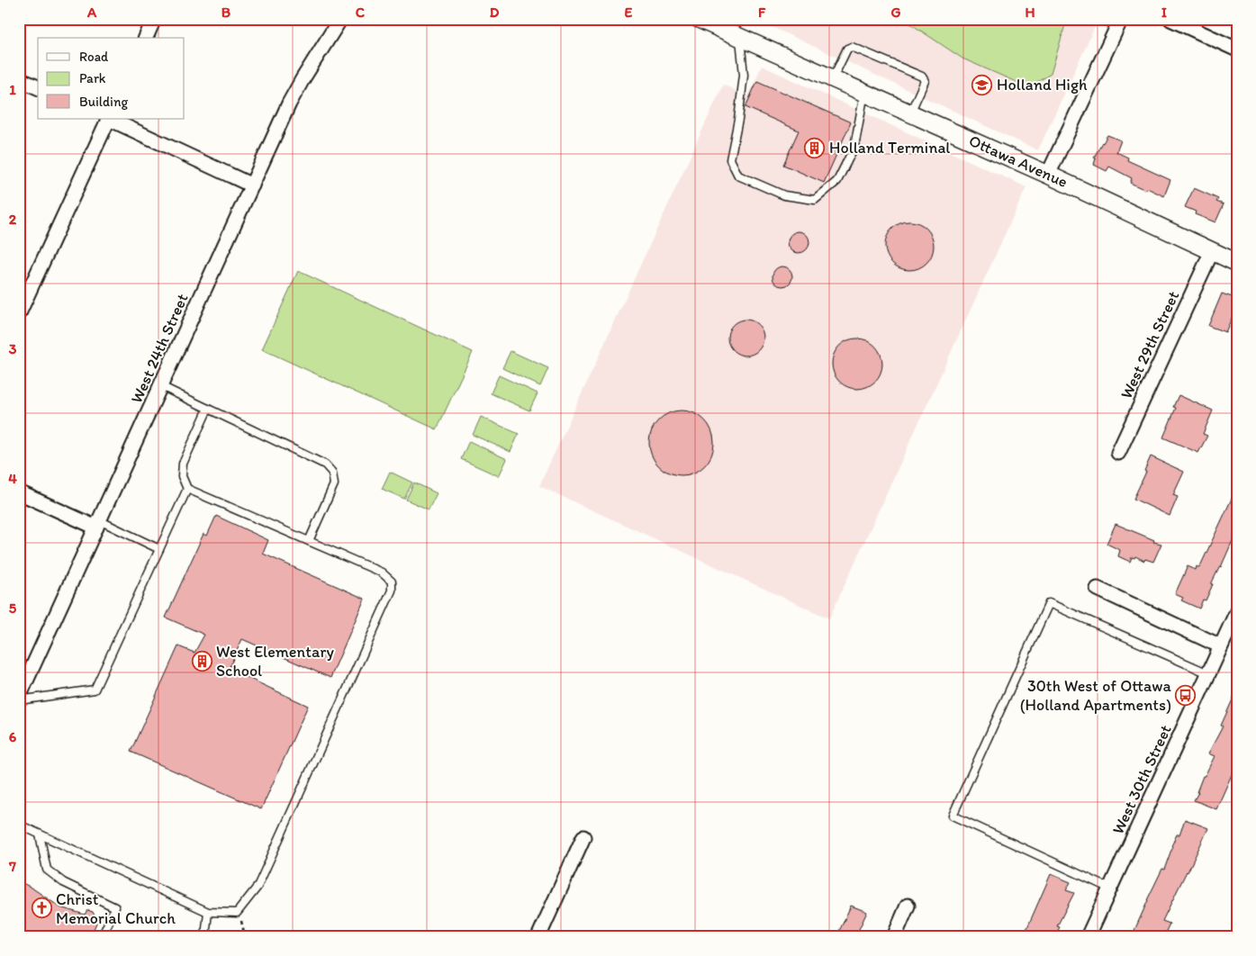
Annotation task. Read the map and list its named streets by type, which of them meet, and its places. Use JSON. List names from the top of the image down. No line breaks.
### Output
{"streets":{"street":["Ottawa Avenue","West 29th Street","West 24th Street","West 30th Street"]},"crossings":[["Ottawa Avenue","West 29th Street"]],"places":{"school or university":["Holland High"],"building":["Holland Terminal","West Elementary School"],"bus stop":["30th West of Ottawa (Holland Apartments)"],"church":["Christ Memorial Church"]},"legend":["Road","Park","Building"],"grid":{"columns":["A","B","C","D","E","F","G","H","I"],"rows":["1","2","3","4","5","6","7"]}}
